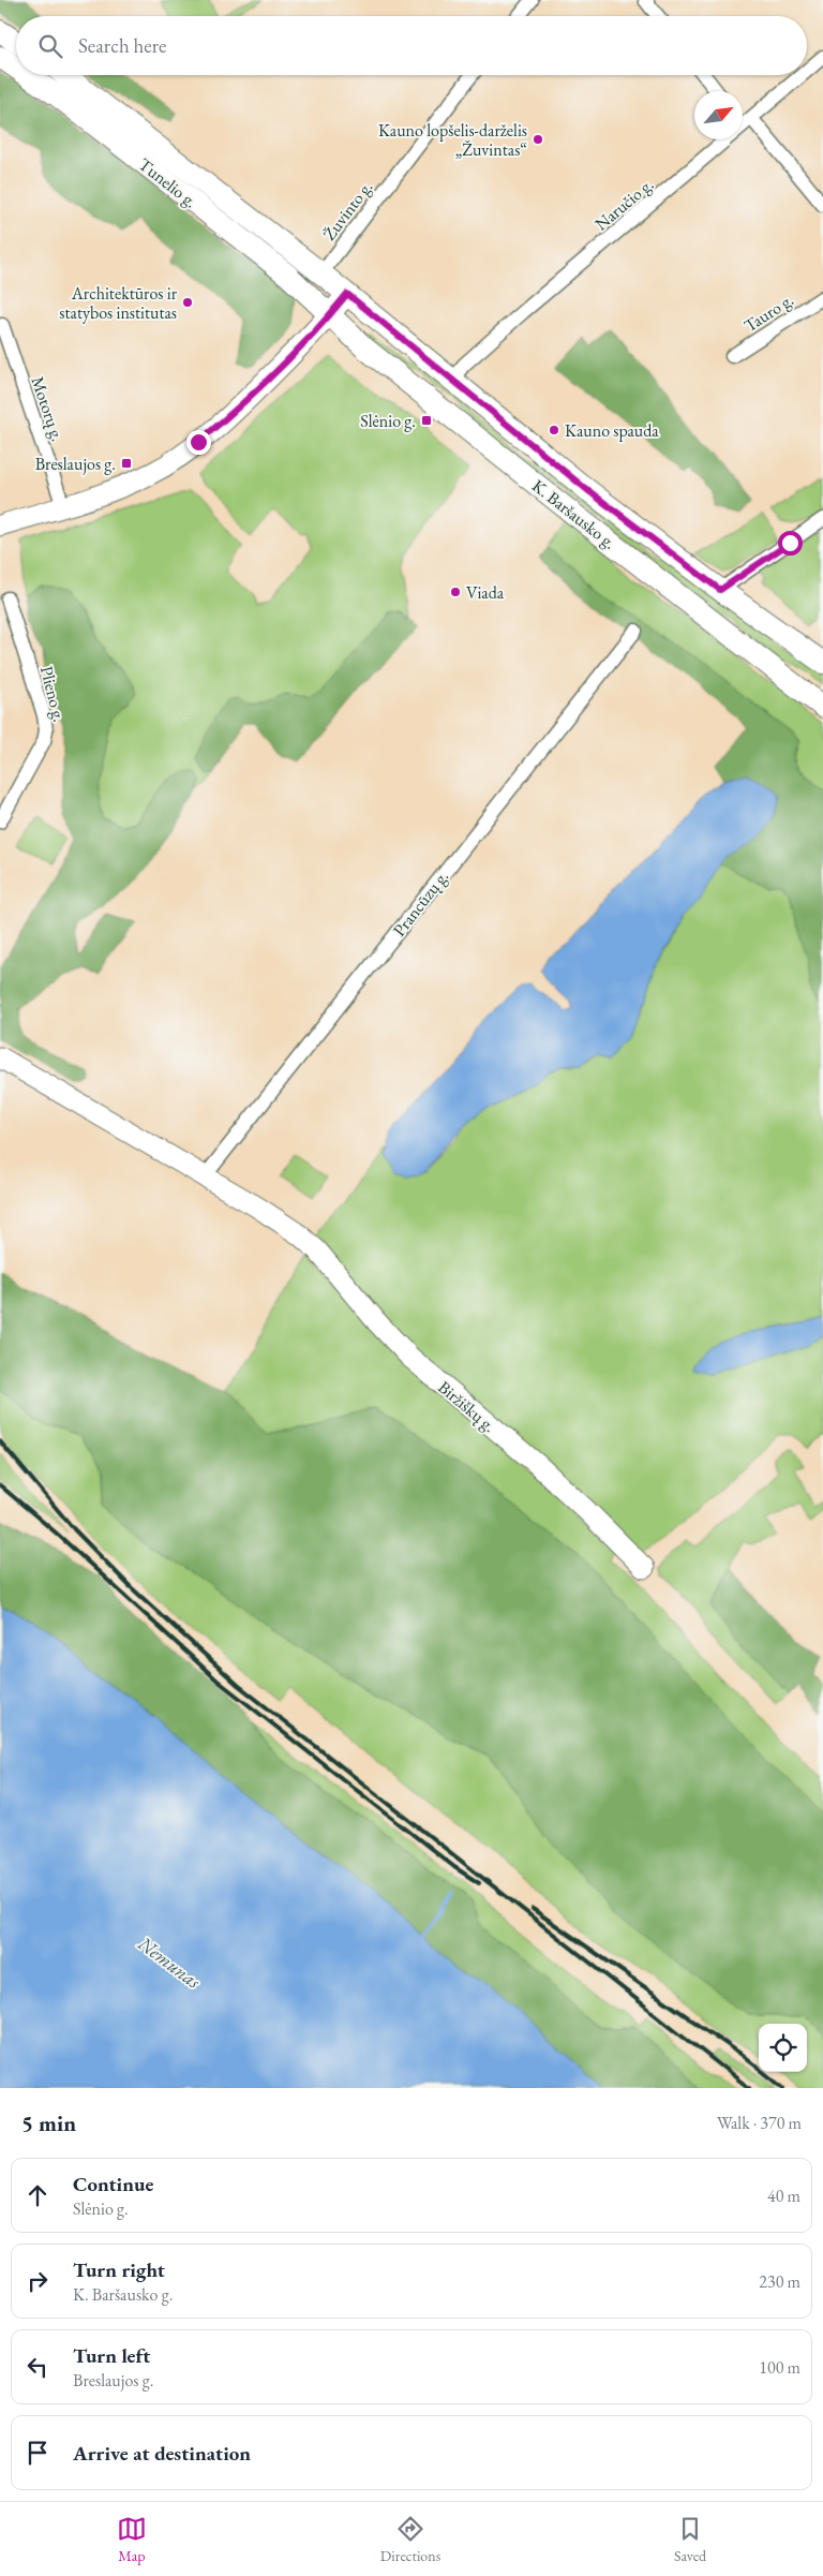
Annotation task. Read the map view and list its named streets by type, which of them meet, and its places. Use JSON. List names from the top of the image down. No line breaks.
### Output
{"streets":{"main road":["Tunelio g.","K. Baršausko g."],"street":["Naručio g.","Žuvinto g.","Tauro g.","Motorų g.","Plieno g.","Prancūzų g.","Biržiškų g."]},"crossings":[["Tunelio g.","Žuvinto g."],["Tunelio g.","K. Baršausko g."],["Naručio g.","K. Baršausko g."],["Prancūzų g.","Biržiškų g."]],"water":["Nemunas"],"places":{"other":["Kauno lopšelis-darželis „Žuvintas“","Architektūros ir statybos institutas","Kauno spauda","Viada"],"transit":["Slėnio g.","Breslaujos g."]},"north":"top right","page":{"search":"Search here","heading":["5 min","Walk · 370 m"],"list":[["Continue","Slėnio g.","40 m"],["Turn right","K. Baršausko g.","230 m"],["Turn left","Breslaujos g.","100 m"],"Arrive at destination"],"nav":["Map","Directions","Saved"]}}
